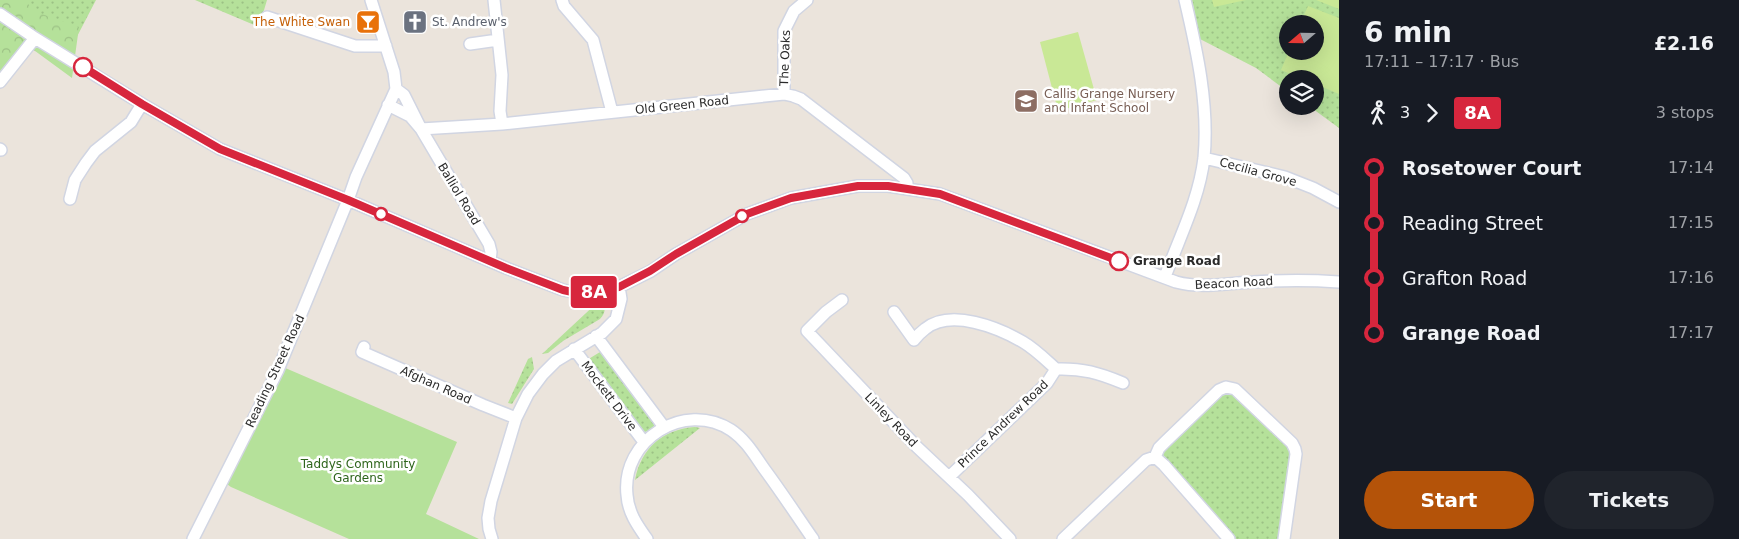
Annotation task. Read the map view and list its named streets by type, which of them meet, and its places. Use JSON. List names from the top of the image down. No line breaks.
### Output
{"streets":{"street":["The Oaks","Old Green Road","Cecilia Grove","Balliol Road","Beacon Road","Reading Street Road","Afghan Road","Mockett Drive","Linley Road","Prince Andrew Road"]},"crossings":[["The Oaks","Old Green Road"],["Old Green Road","Balliol Road"],["Old Green Road","Beacon Road"],["Balliol Road","Beacon Road"],["Balliol Road","Reading Street Road"],["Beacon Road","Reading Street Road"],["Linley Road","Prince Andrew Road"]],"parks":["Taddys Community Gardens"],"places":{"bar":["The White Swan"],"church":["St. Andrew's"],"school or university":["Callis Grange Nursery and Infant School"],"other":["Grange Road"]},"lines":["bus line 8A"],"north":"left","page":{"on_map":"8A","heading":["6 min","17:11 – 17:17 · Bus","£2.16"],"legs":["3","8A","3 stops"],"list":[{"name":"Rosetower Court","value":"17:14"},{"name":"Reading Street","value":"17:15"},{"name":"Grafton Road","value":"17:16"},{"name":"Grange Road","value":"17:17"}],"buttons":["Start","Tickets"]}}
